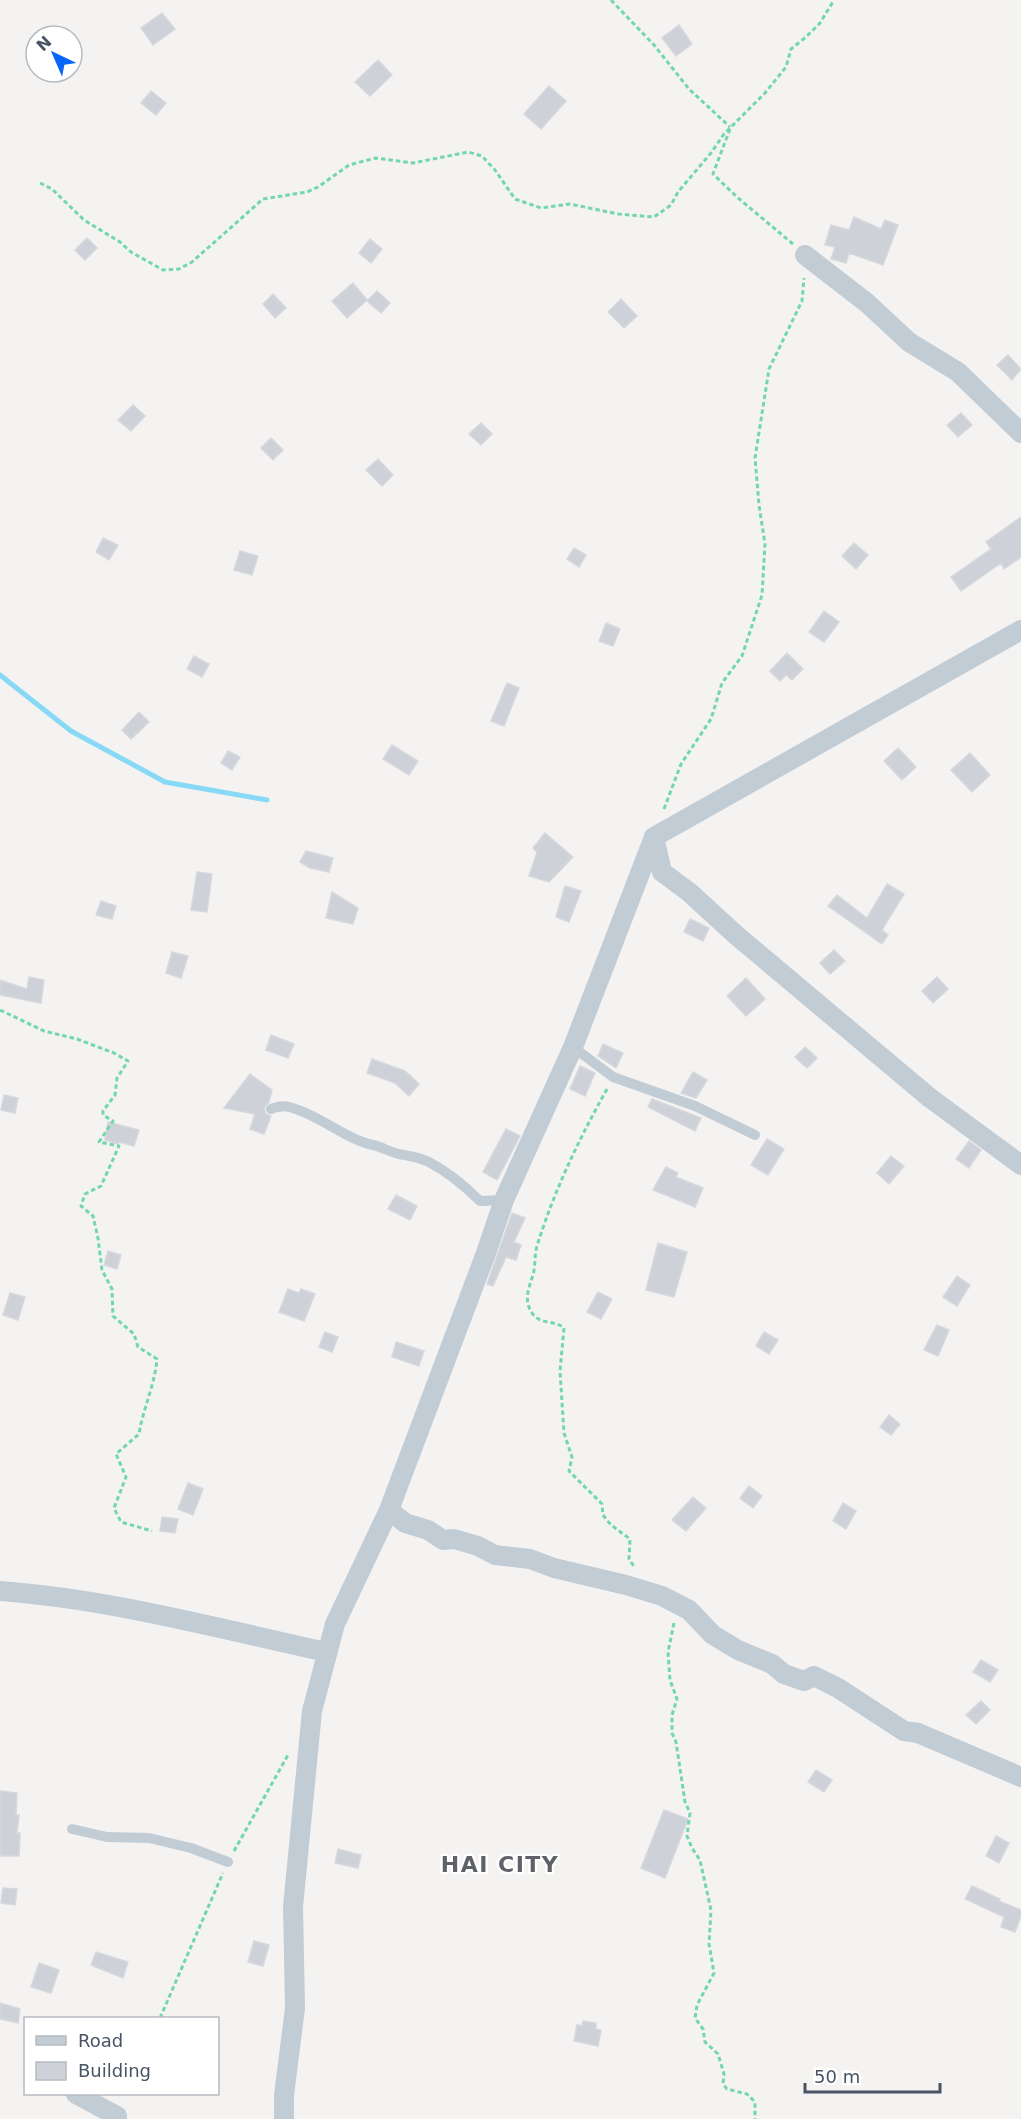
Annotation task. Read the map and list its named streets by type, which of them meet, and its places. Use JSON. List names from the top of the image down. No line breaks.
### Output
{"districts":["HAI CITY"],"legend":["Road","Building"],"scale_bar":"50 m","north":"top left"}
